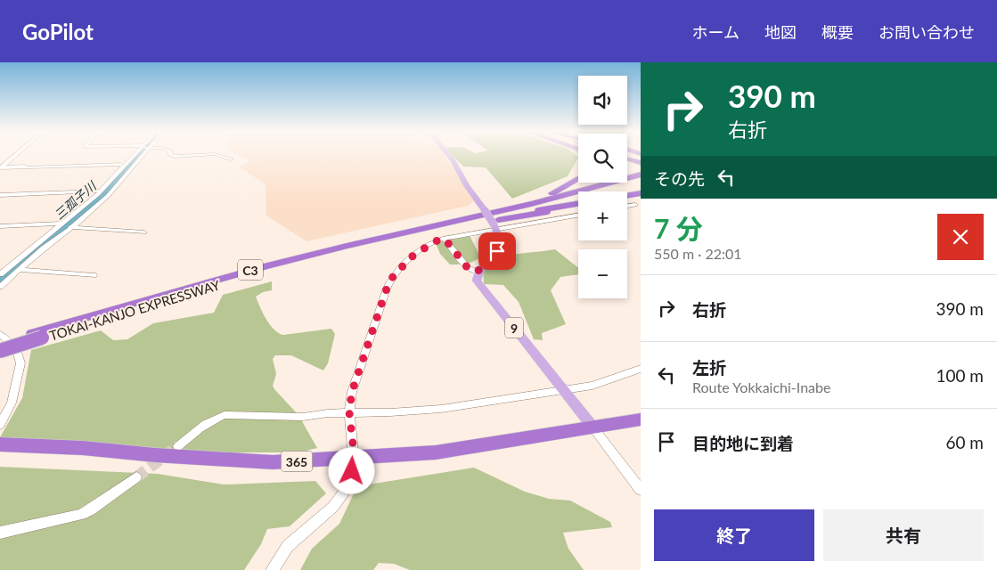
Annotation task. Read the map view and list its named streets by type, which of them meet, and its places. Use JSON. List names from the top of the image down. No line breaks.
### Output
{"streets":{"highway":["C3","TOKAI-KANJO EXPRESSWAY","365"],"main road":["9"]},"crossings":[["9","365"]],"water":["三孤子川"],"page":{"header":"GoPilot","nav":["ホーム","地図","概要","お問い合わせ"],"turn":["390 m","右折"],"map_buttons":["+","−"],"then":"その先","heading":["7 分","550 m · 22:01"],"list":[{"name":"右折","value":"390 m"},{"name":"左折","note":"Route Yokkaichi-Inabe","value":"100 m"},{"name":"目的地に到着","value":"60 m"}],"buttons":["終了","共有"]}}
